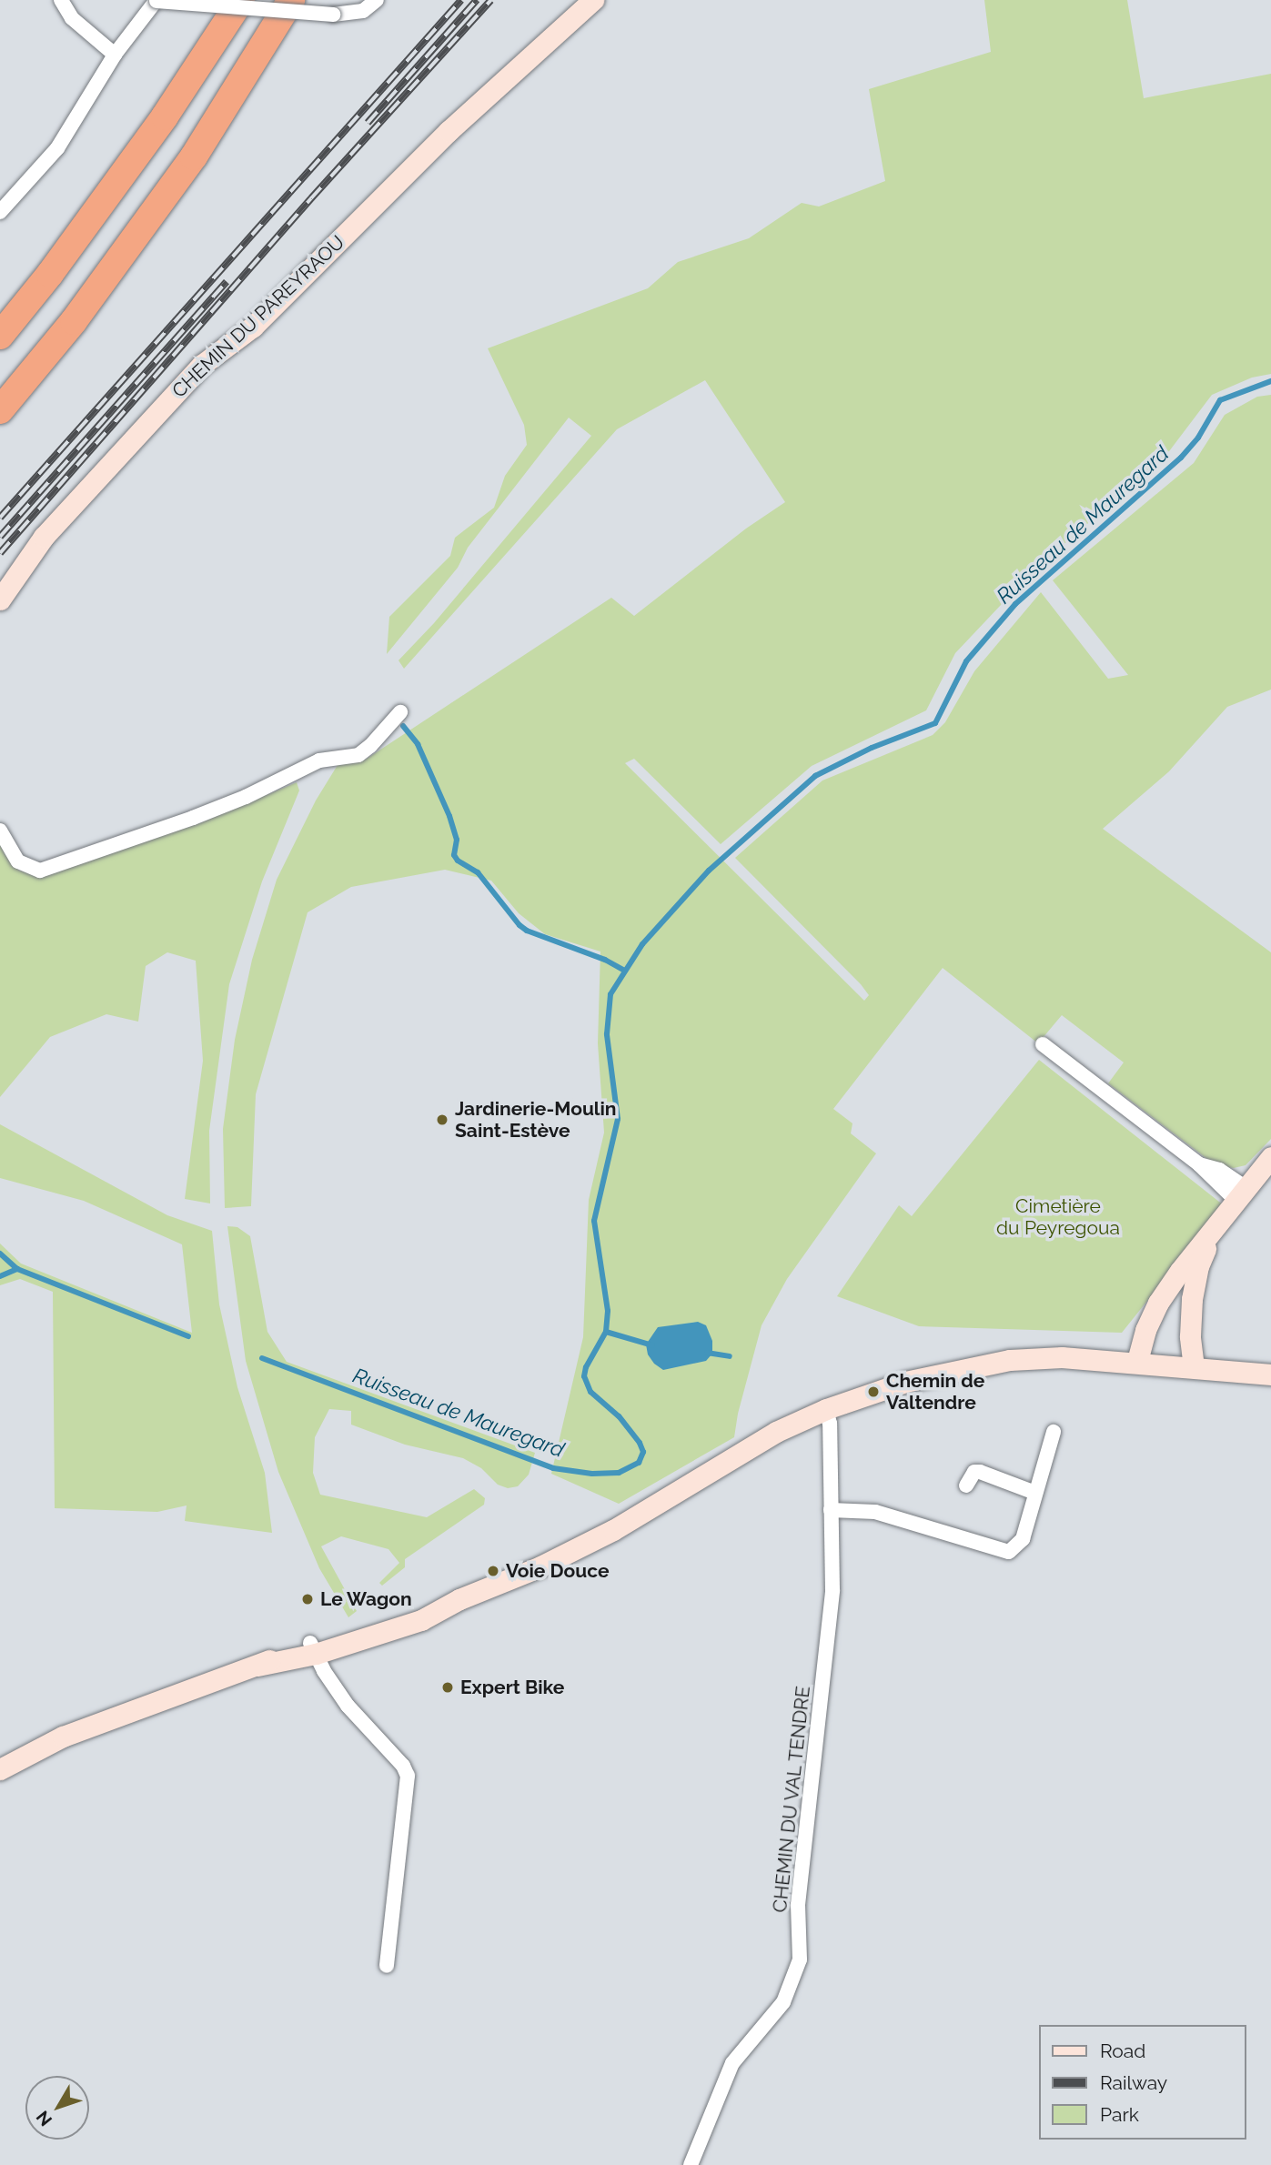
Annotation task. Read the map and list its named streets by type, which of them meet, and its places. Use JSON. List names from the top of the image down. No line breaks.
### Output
{"streets":{"main road":["CHEMIN DU PAREYRAOU"],"street":["CHEMIN DU VAL TENDRE"]},"water":["Ruisseau de Mauregard"],"parks":["Cimetière du Peyregoua"],"places":["Jardinerie-Moulin Saint-Estève","Chemin de Valtendre","Voie Douce","Le Wagon","Expert Bike"],"legend":["Road","Railway","Park"],"north":"bottom left"}
